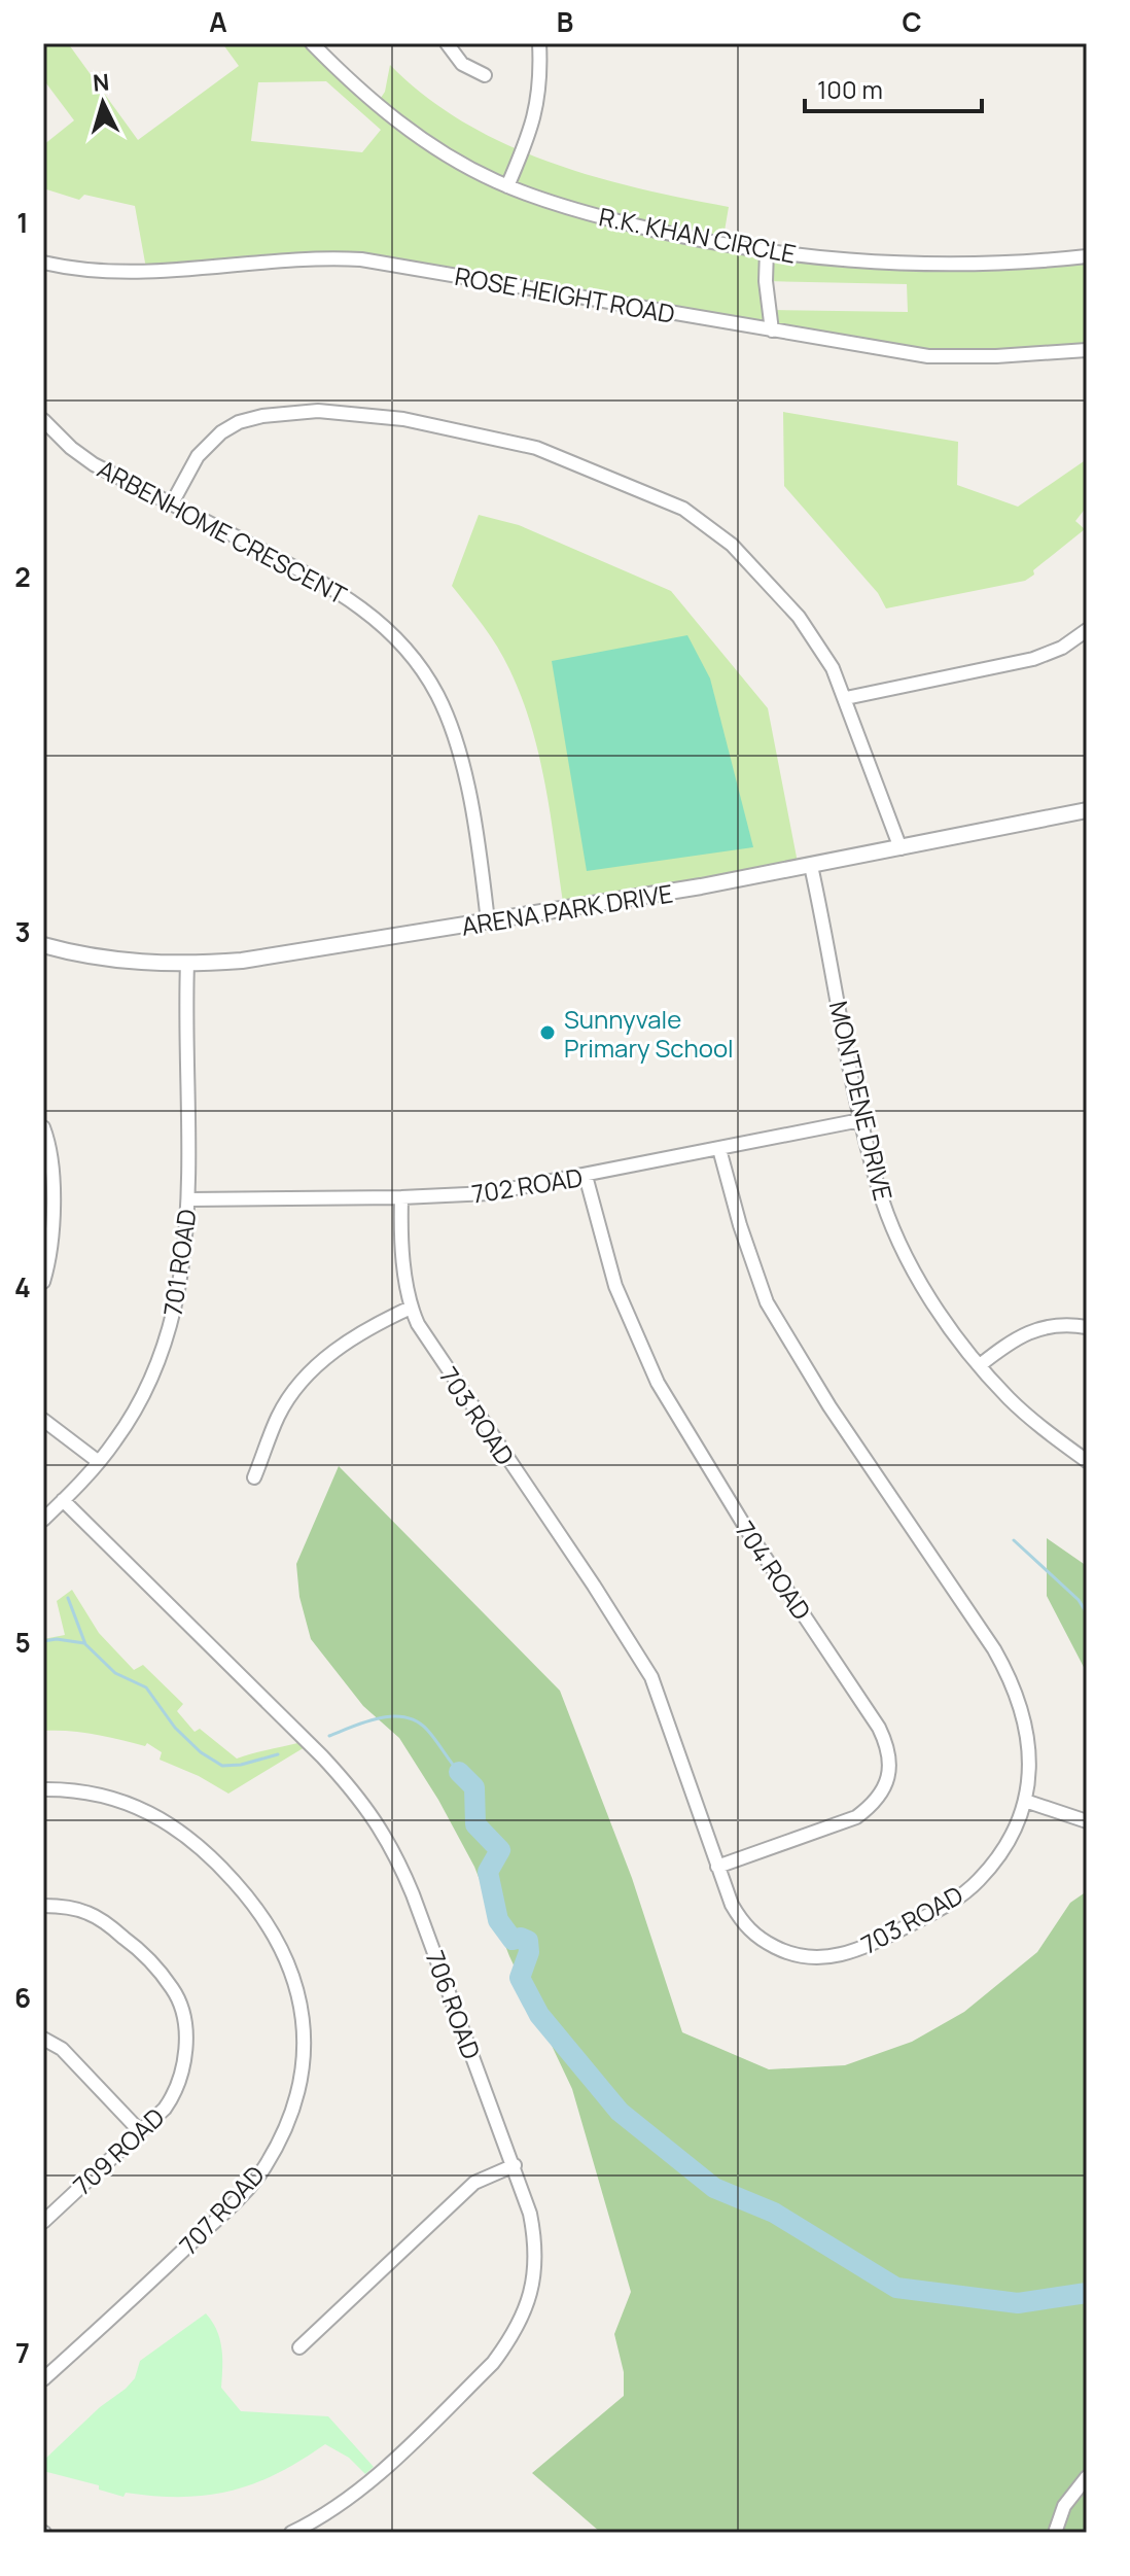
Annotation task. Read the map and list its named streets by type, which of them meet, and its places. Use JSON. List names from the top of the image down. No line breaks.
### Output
{"streets":{"street":["R.K. KHAN CIRCLE","ROSE HEIGHT ROAD","ARBENHOME CRESCENT","ARENA PARK DRIVE","MONTDENE DRIVE","702 ROAD","701 ROAD","703 ROAD","704 ROAD","706 ROAD","709 ROAD","707 ROAD"]},"crossings":[["ARBENHOME CRESCENT","ARENA PARK DRIVE"],["ARENA PARK DRIVE","MONTDENE DRIVE"],["ARENA PARK DRIVE","701 ROAD"],["MONTDENE DRIVE","702 ROAD"],["702 ROAD","701 ROAD"],["702 ROAD","703 ROAD"],["702 ROAD","704 ROAD"],["701 ROAD","706 ROAD"],["703 ROAD","704 ROAD"]],"places":["Sunnyvale Primary School"],"scale_bar":"100 m","north":"top","grid":{"columns":["A","B","C"],"rows":["1","2","3","4","5","6","7"]}}
